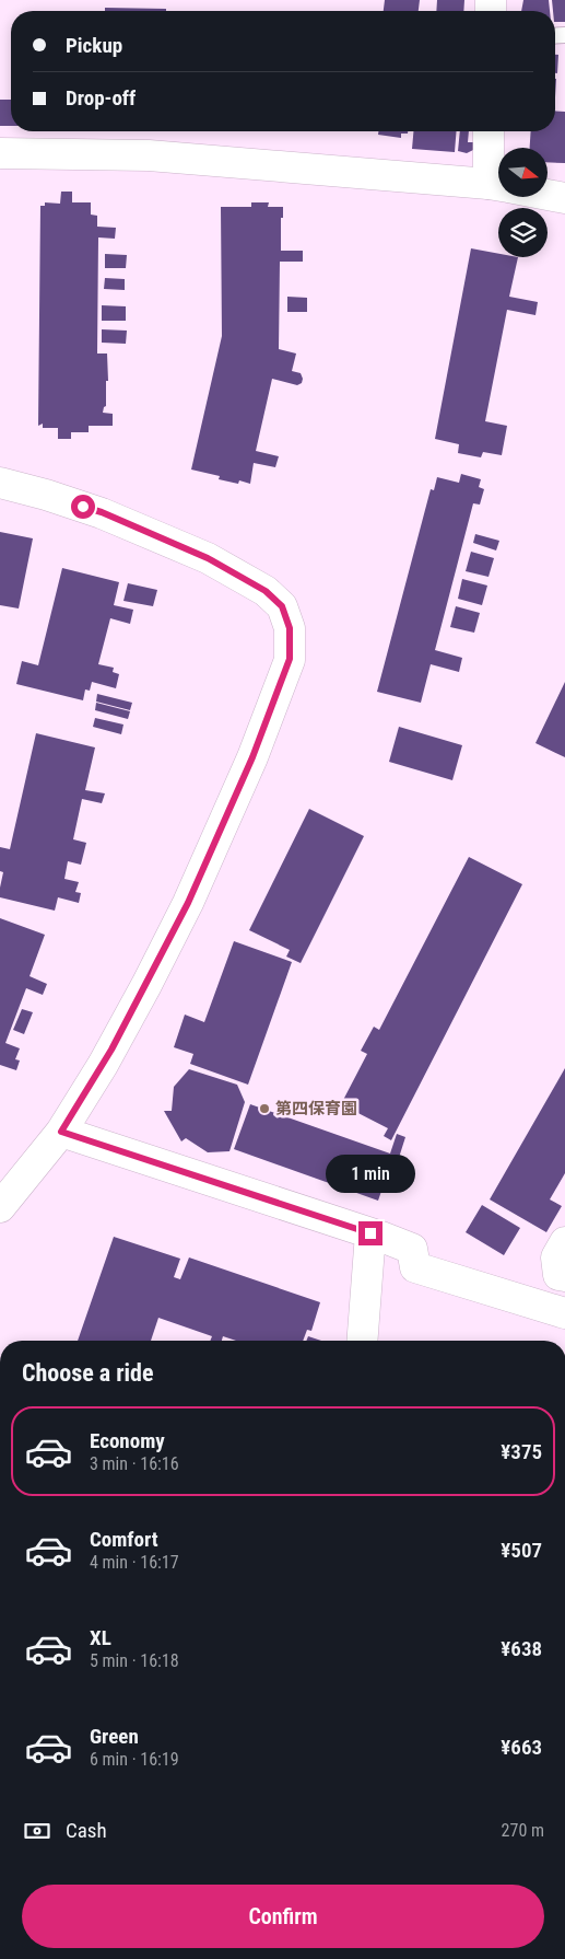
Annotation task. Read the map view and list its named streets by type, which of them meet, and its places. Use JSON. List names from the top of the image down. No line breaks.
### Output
{"places":["第四保育園"],"north":"right","page":{"banner":["Pickup","Drop-off"],"bubble":"1 min","heading":"Choose a ride","list":[{"name":"Economy","note":"3 min · 16:16","value":"¥375"},{"name":"Comfort","note":"4 min · 16:17","value":"¥507"},{"name":"XL","note":"5 min · 16:18","value":"¥638"},{"name":"Green","note":"6 min · 16:19","value":"¥663"}],"pay":["Cash","270 m"],"buttons":"Confirm"}}
